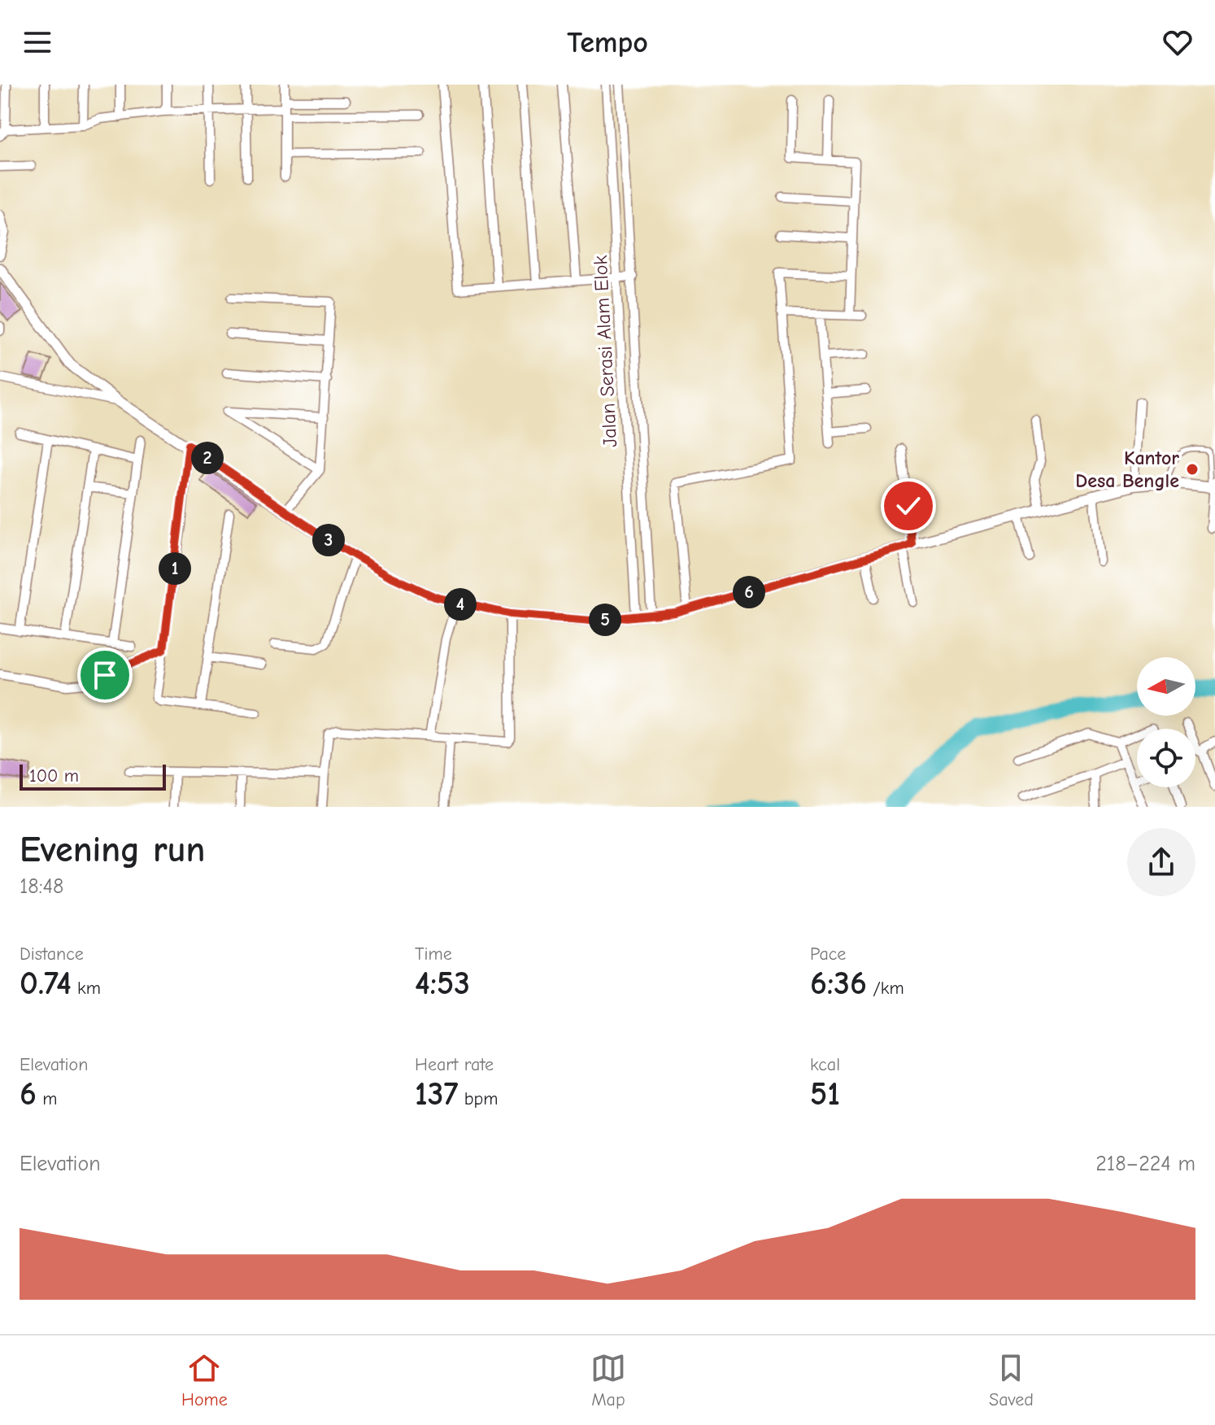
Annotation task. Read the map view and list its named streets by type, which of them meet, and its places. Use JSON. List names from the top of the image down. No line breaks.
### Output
{"streets":{"street":["Jalan Serasi Alam Elok"]},"places":["Kantor Desa Bengle"],"scale_bar":"100 m","north":"left","page":{"header":"Tempo","pins":["2","3","1","6","4","5"],"scale":"100 m","heading":["Evening run","18:48"],"stats":[["Distance","0.74 km"],["Time","4:53"],["Pace","6:36 /km"],["Elevation","6 m"],["Heart rate","137 bpm"],["kcal","51"]],"chart":["Elevation","218–224 m"],"tabs":["Home","Map","Saved"]}}
